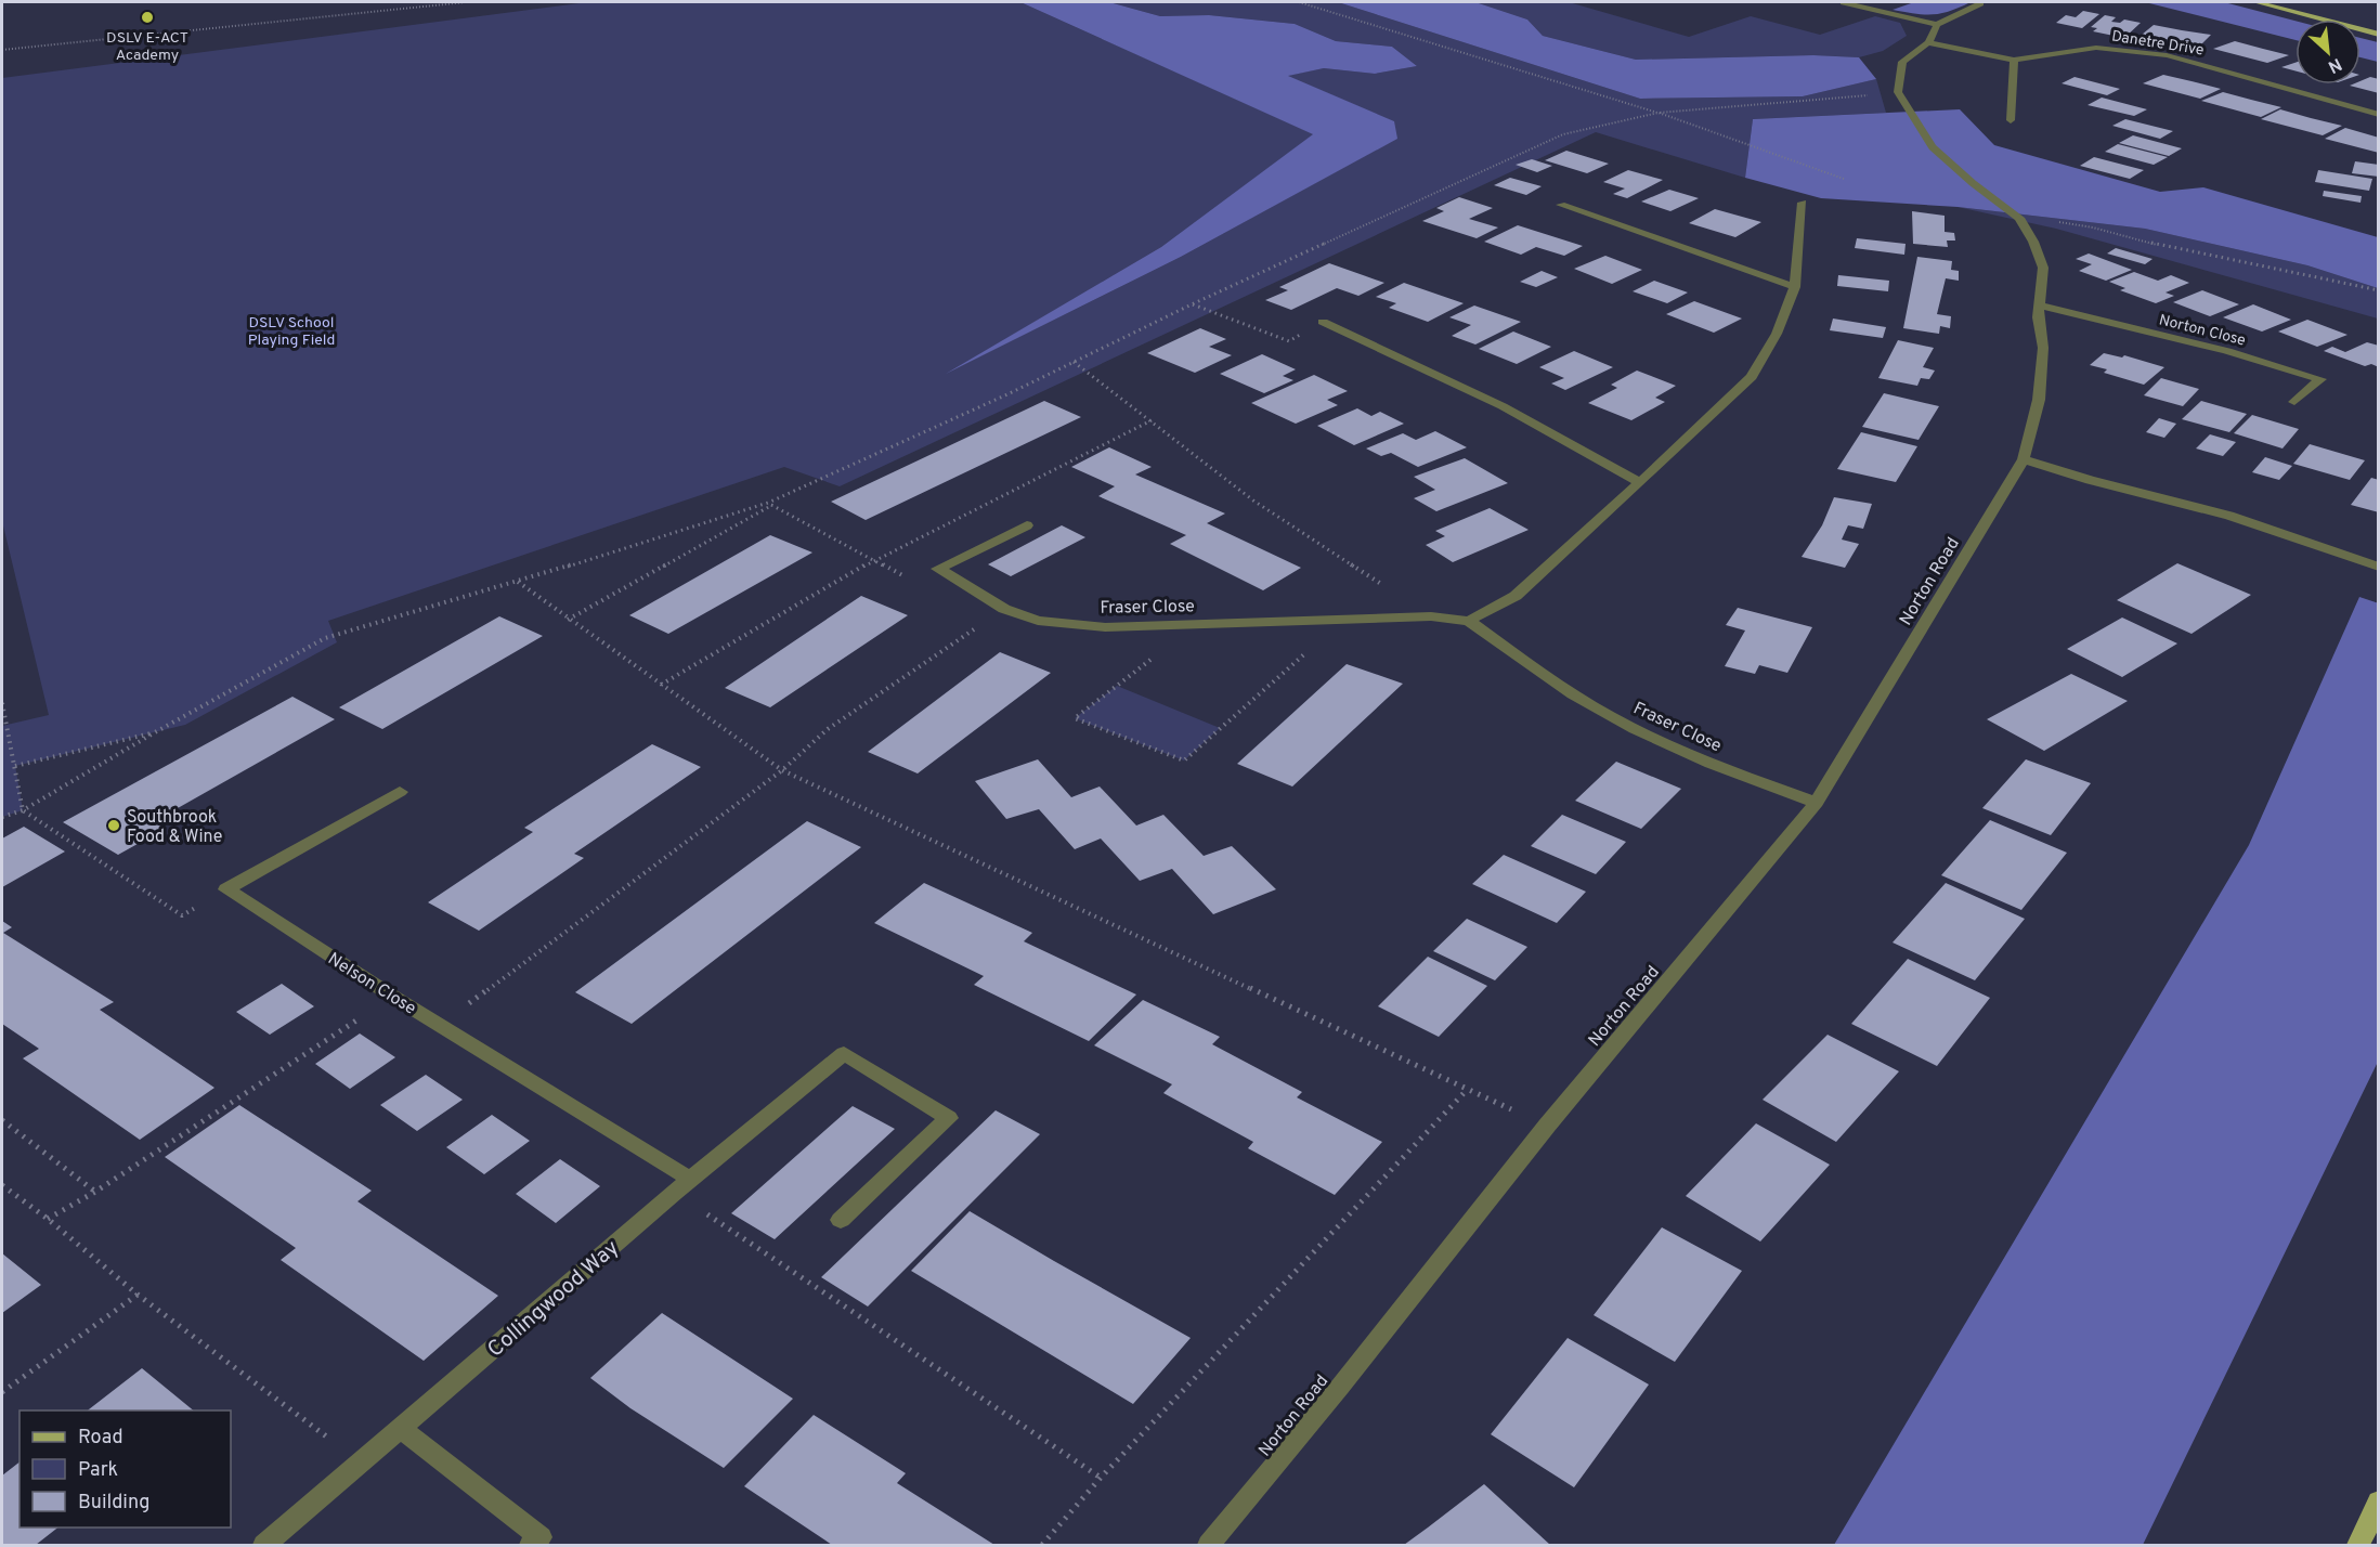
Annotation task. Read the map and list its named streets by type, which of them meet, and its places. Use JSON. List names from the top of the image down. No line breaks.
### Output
{"streets":{"street":["Danetre Drive","Norton Close","Norton Road","Fraser Close","Nelson Close","Collingwood Way"]},"crossings":[["Norton Close","Norton Road"],["Norton Road","Fraser Close"],["Nelson Close","Collingwood Way"]],"parks":["DSLV School Playing Field"],"places":["DSLV E-ACT Academy","Southbrook Food & Wine"],"legend":["Road","Park","Building"],"north":"bottom right"}
